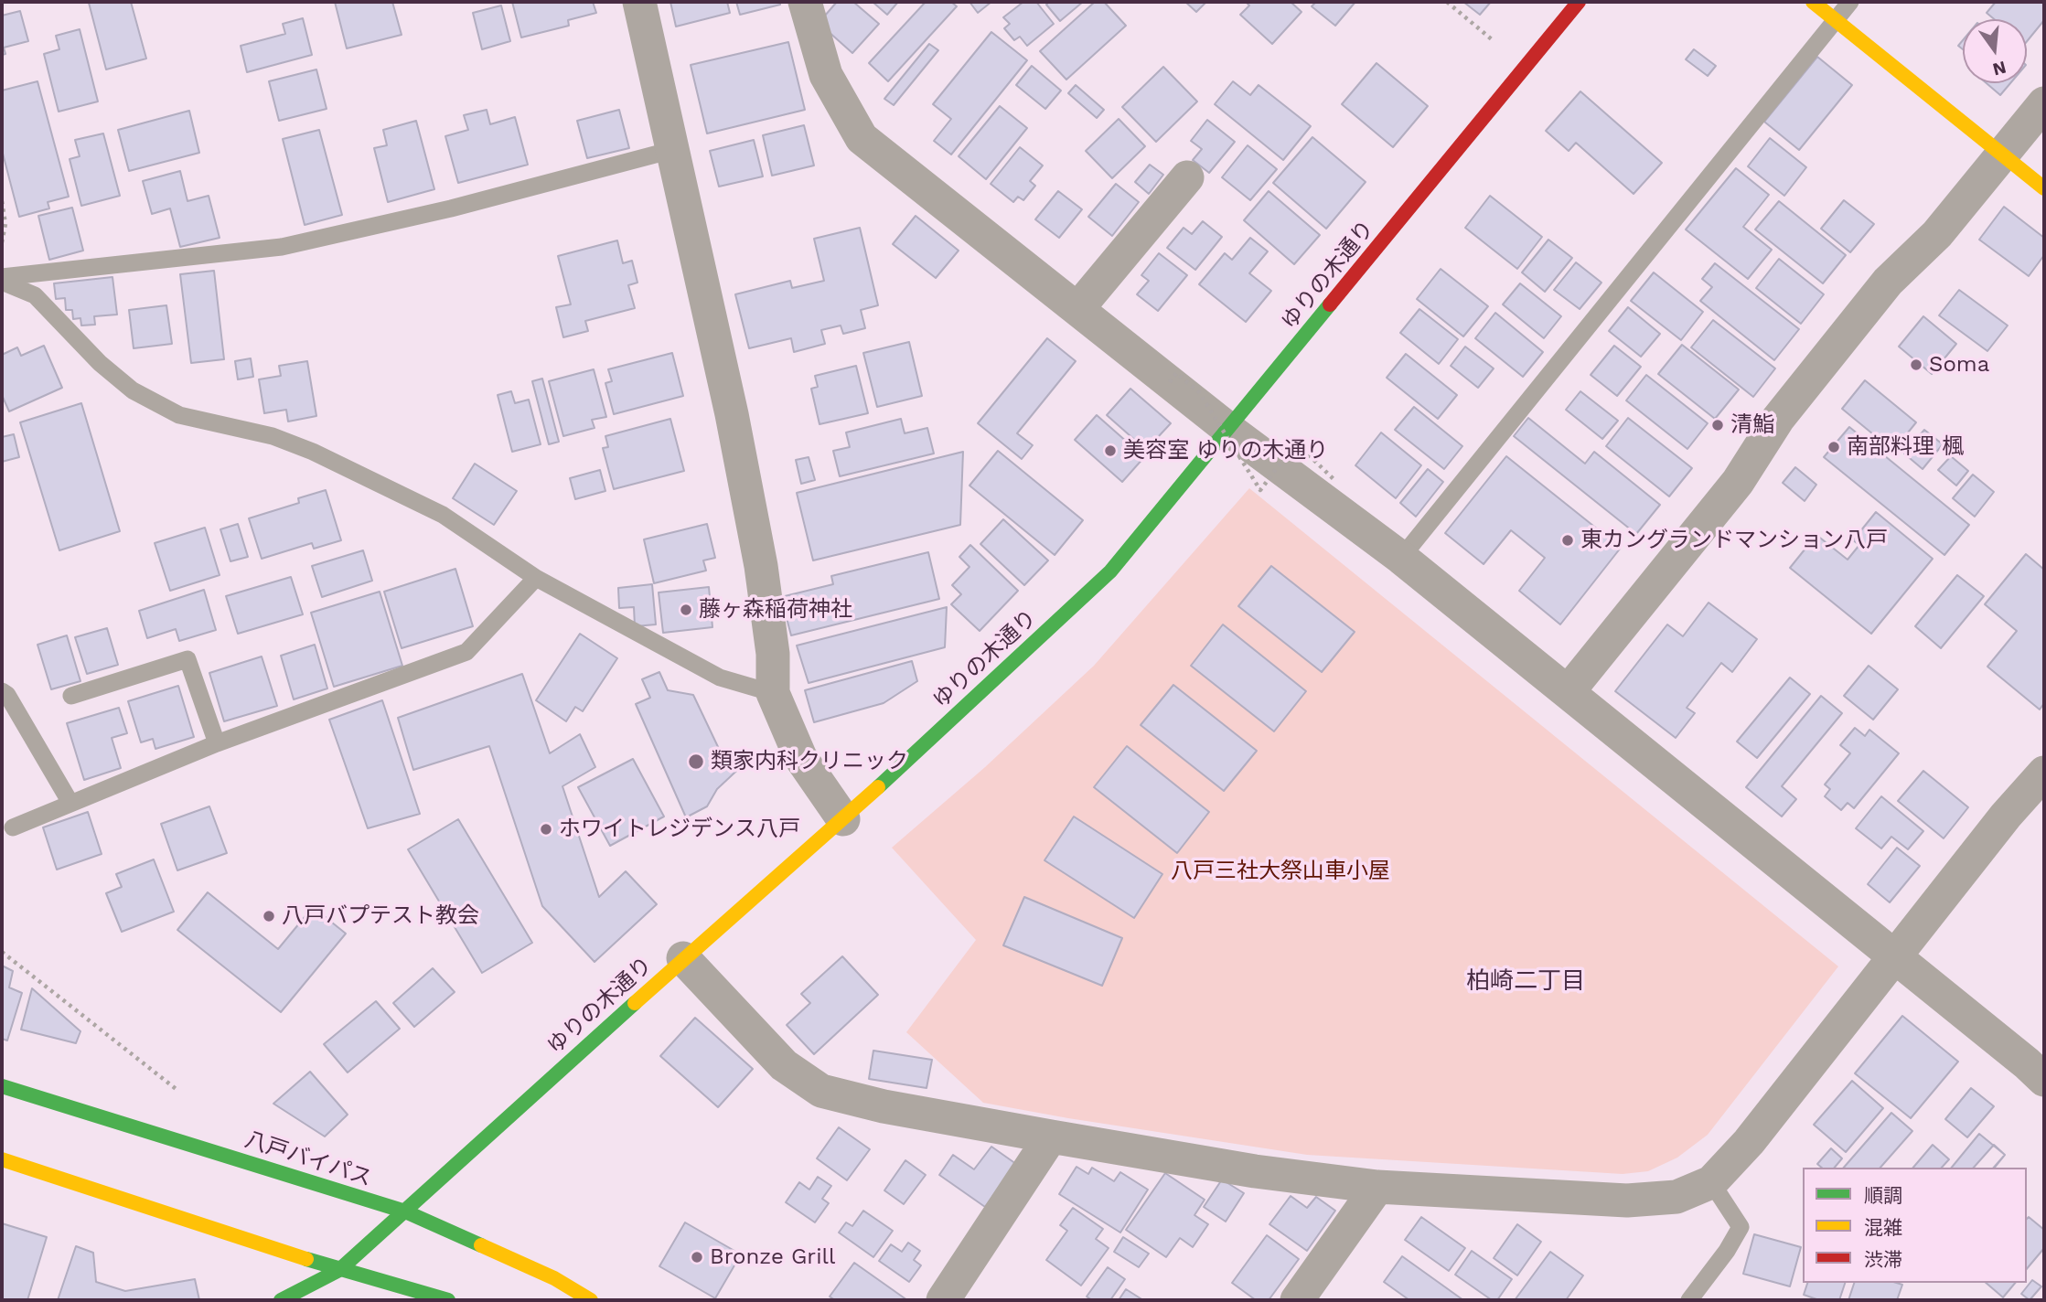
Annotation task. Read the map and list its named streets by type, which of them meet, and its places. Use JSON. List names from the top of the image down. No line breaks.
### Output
{"streets":{"main road":["ゆりの木通り","八戸バイパス"]},"crossings":[["ゆりの木通り","八戸バイパス"]],"districts":["柏崎二丁目"],"parks":["八戸三社大祭山車小屋"],"places":["Soma","清鮨","南部料理 楓","美容室 ゆりの木通り","東カングランドマンション八戸","藤ヶ森稲荷神社","類家内科クリニック","ホワイトレジデンス八戸","八戸バプテスト教会","Bronze Grill"],"legend":["順調","混雑","渋滞"],"north":"bottom"}
